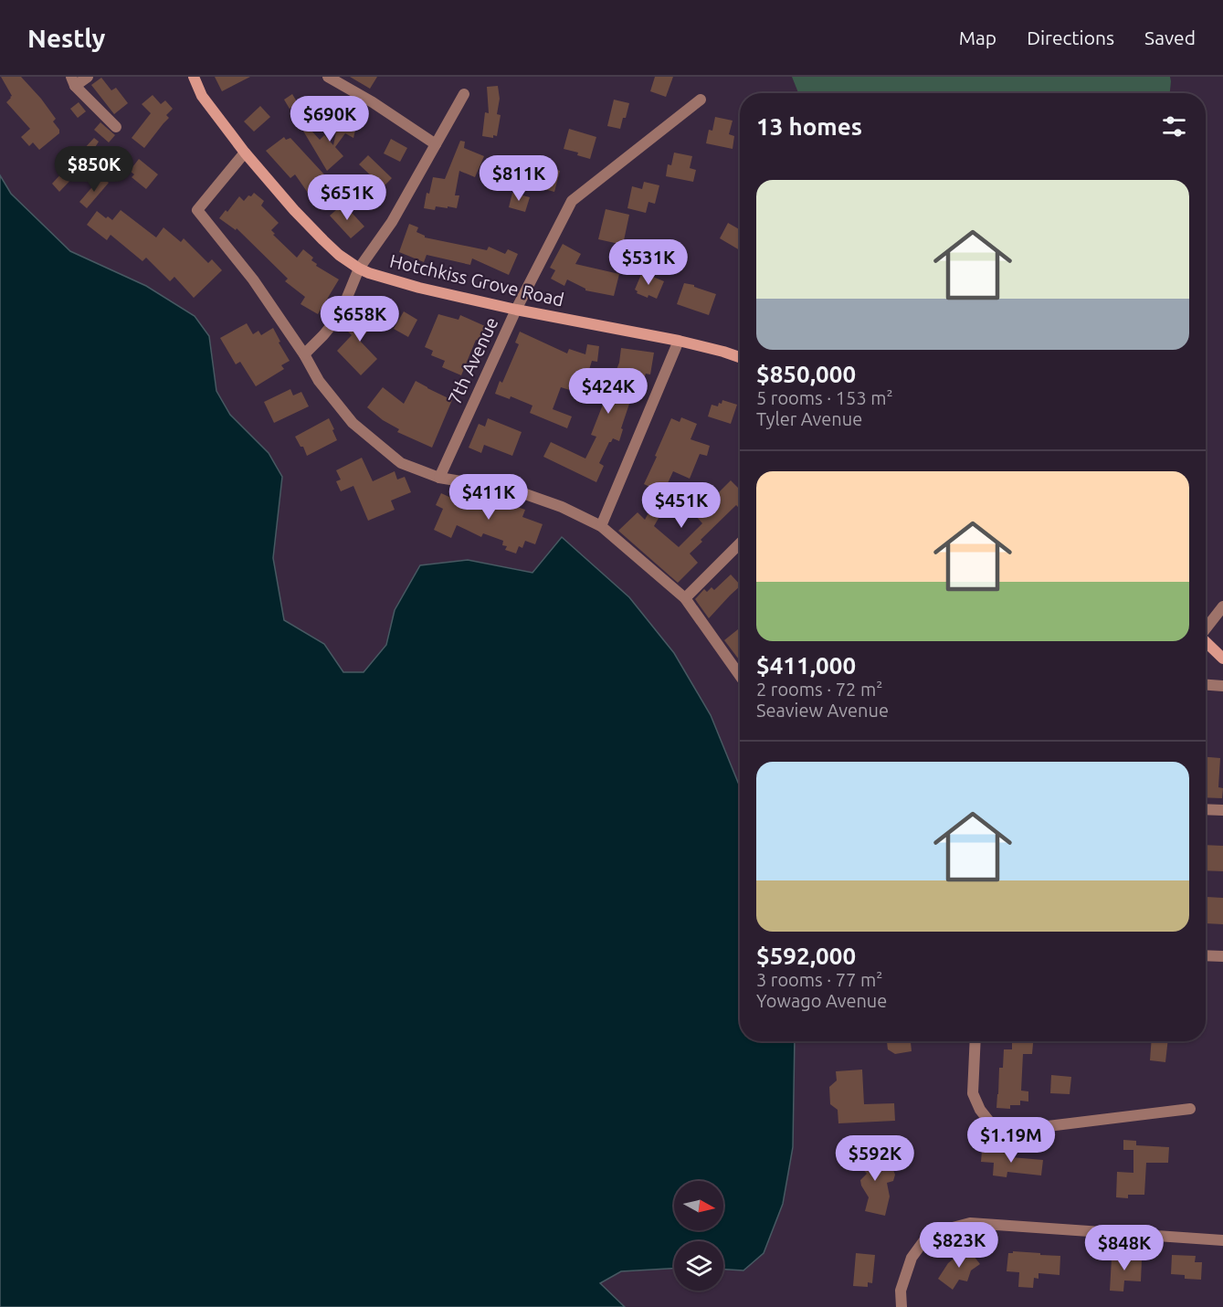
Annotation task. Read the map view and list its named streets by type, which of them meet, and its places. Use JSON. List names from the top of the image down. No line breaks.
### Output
{"streets":{"main road":["Hotchkiss Grove Road"],"street":["7th Avenue"]},"crossings":[["Hotchkiss Grove Road","7th Avenue"]],"north":"right","page":{"header":"Nestly","nav":["Map","Directions","Saved"],"heading":"13 homes","price":["$690K","$850K","$811K","$651K","$531K","$658K","$424K","$411K","$451K","$1.19M","$592K","$823K","$848K"],"list":[{"name":"$850,000","note":"5 rooms · 153 m² · Tyler Avenue"},{"name":"$411,000","note":"2 rooms · 72 m² · Seaview Avenue"},{"name":"$592,000","note":"3 rooms · 77 m² · Yowago Avenue"}]}}
